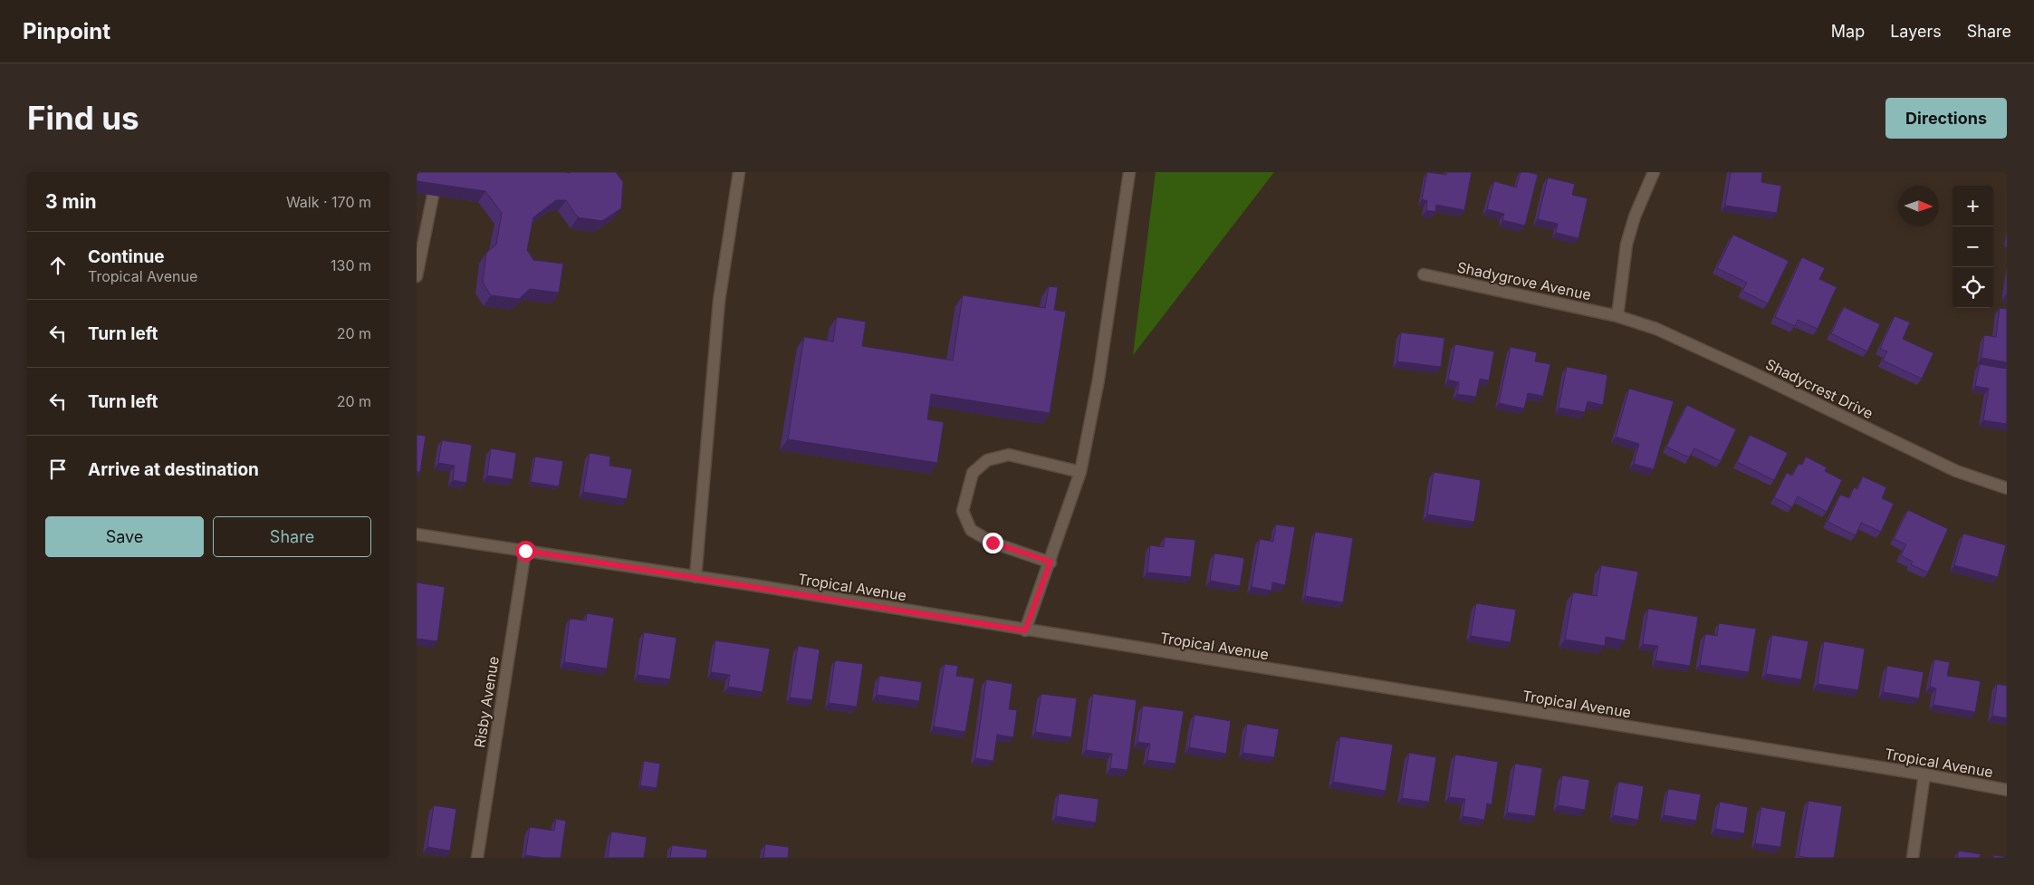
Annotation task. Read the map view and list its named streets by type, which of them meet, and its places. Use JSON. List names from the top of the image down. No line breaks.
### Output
{"streets":{"street":["Shadygrove Avenue","Shadycrest Drive","Tropical Avenue","Risby Avenue"]},"crossings":[["Shadygrove Avenue","Shadycrest Drive"],["Tropical Avenue","Risby Avenue"]],"north":"right","page":{"header":"Pinpoint","nav":["Map","Layers","Share"],"buttons":["Directions",["Save","Share"]],"title":"Find us","heading":["3 min","Walk · 170 m"],"map_buttons":["+","−"],"list":[["Continue","Tropical Avenue","130 m"],["Turn left","20 m"],["Turn left","20 m"],"Arrive at destination"]}}
